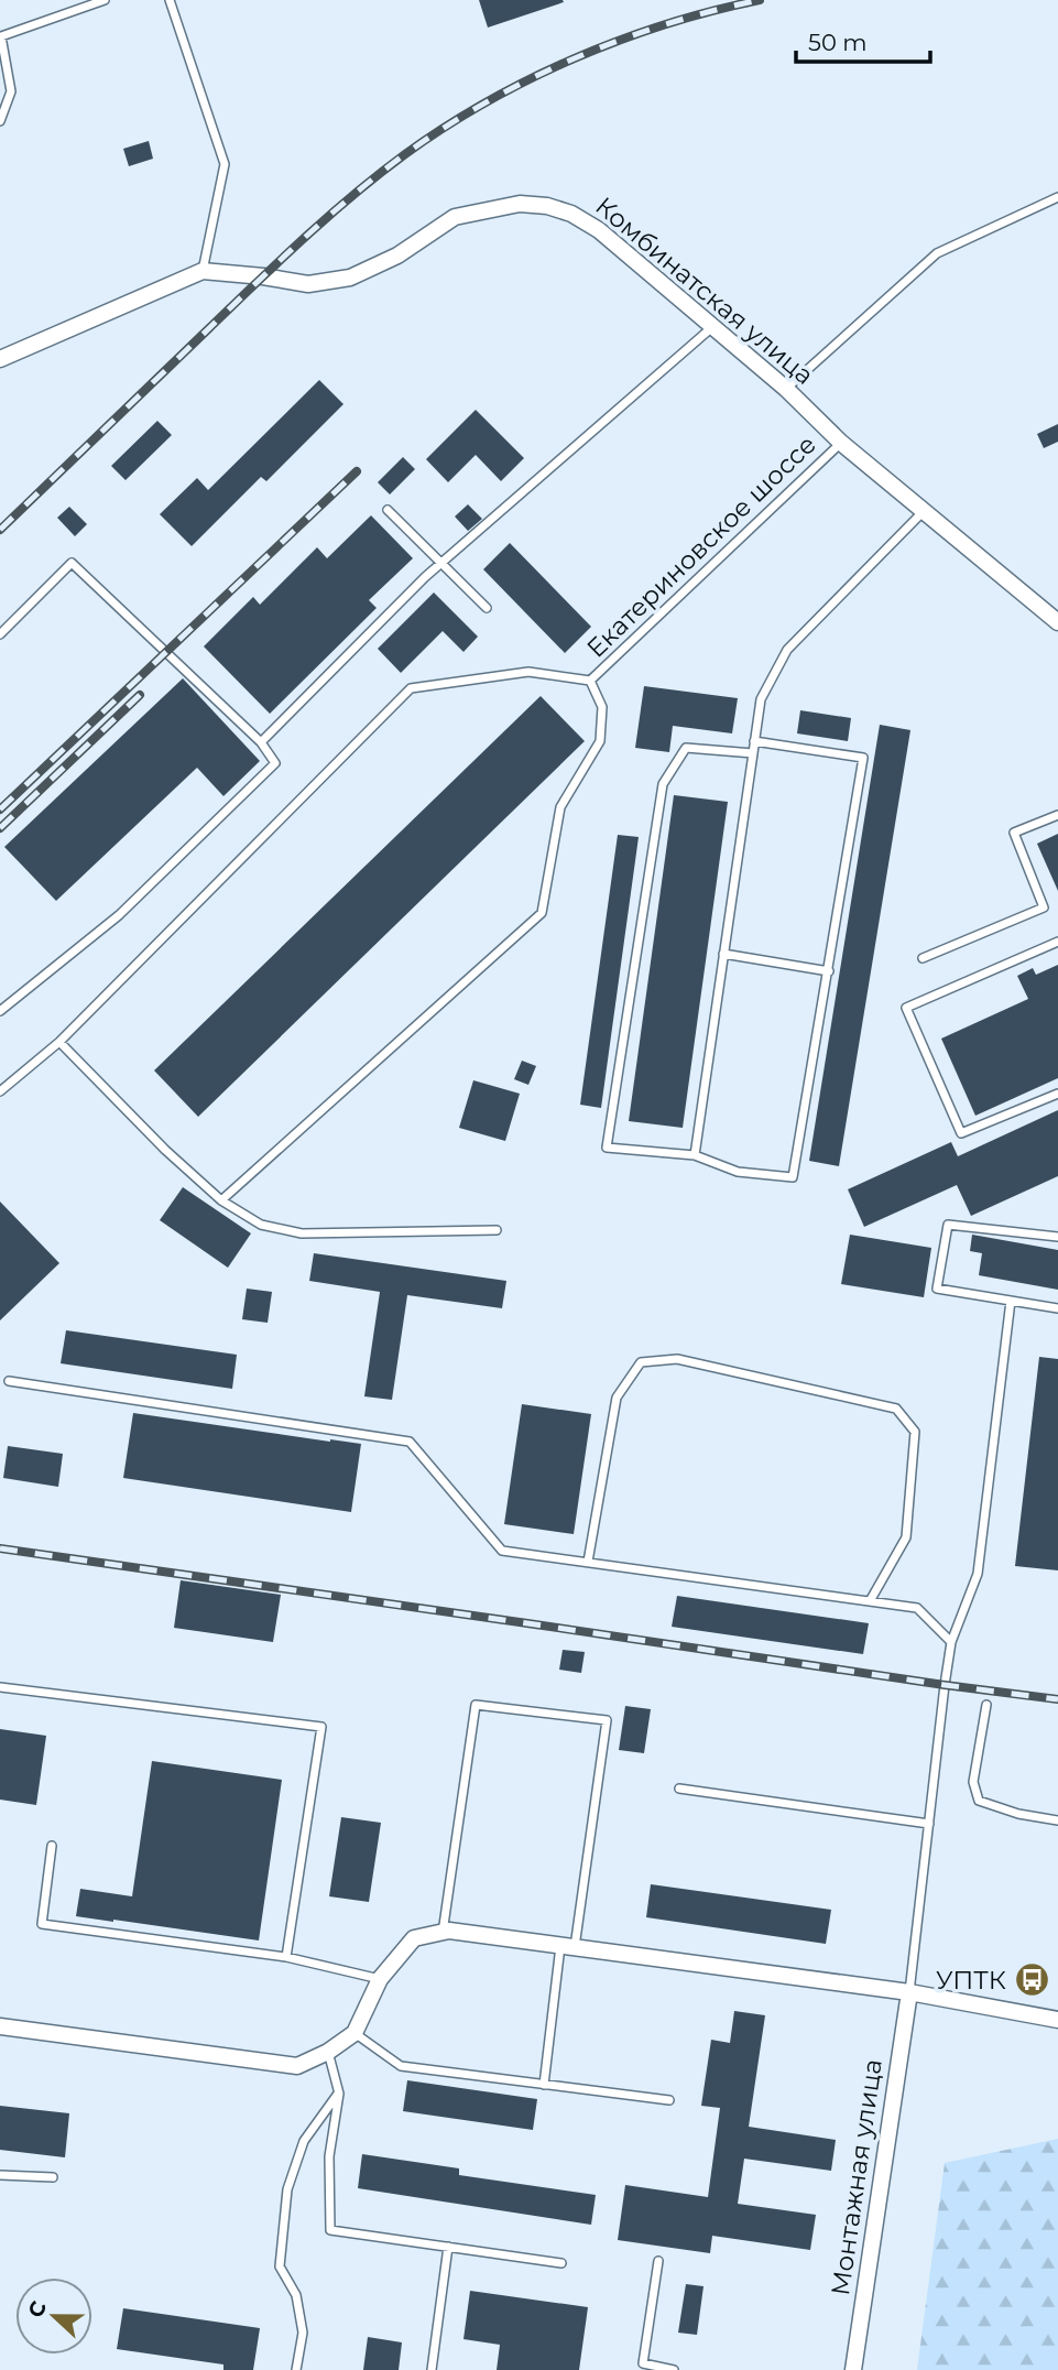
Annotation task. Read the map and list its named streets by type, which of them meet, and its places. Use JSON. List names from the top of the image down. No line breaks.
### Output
{"streets":{"street":["Комбинатская улица","Монтажная улица"],"lane":["Екатериновское шоссе"]},"crossings":[["Комбинатская улица","Екатериновское шоссе"]],"places":{"bus stop":["УПТК"]},"scale_bar":"50 m","north":"left"}
